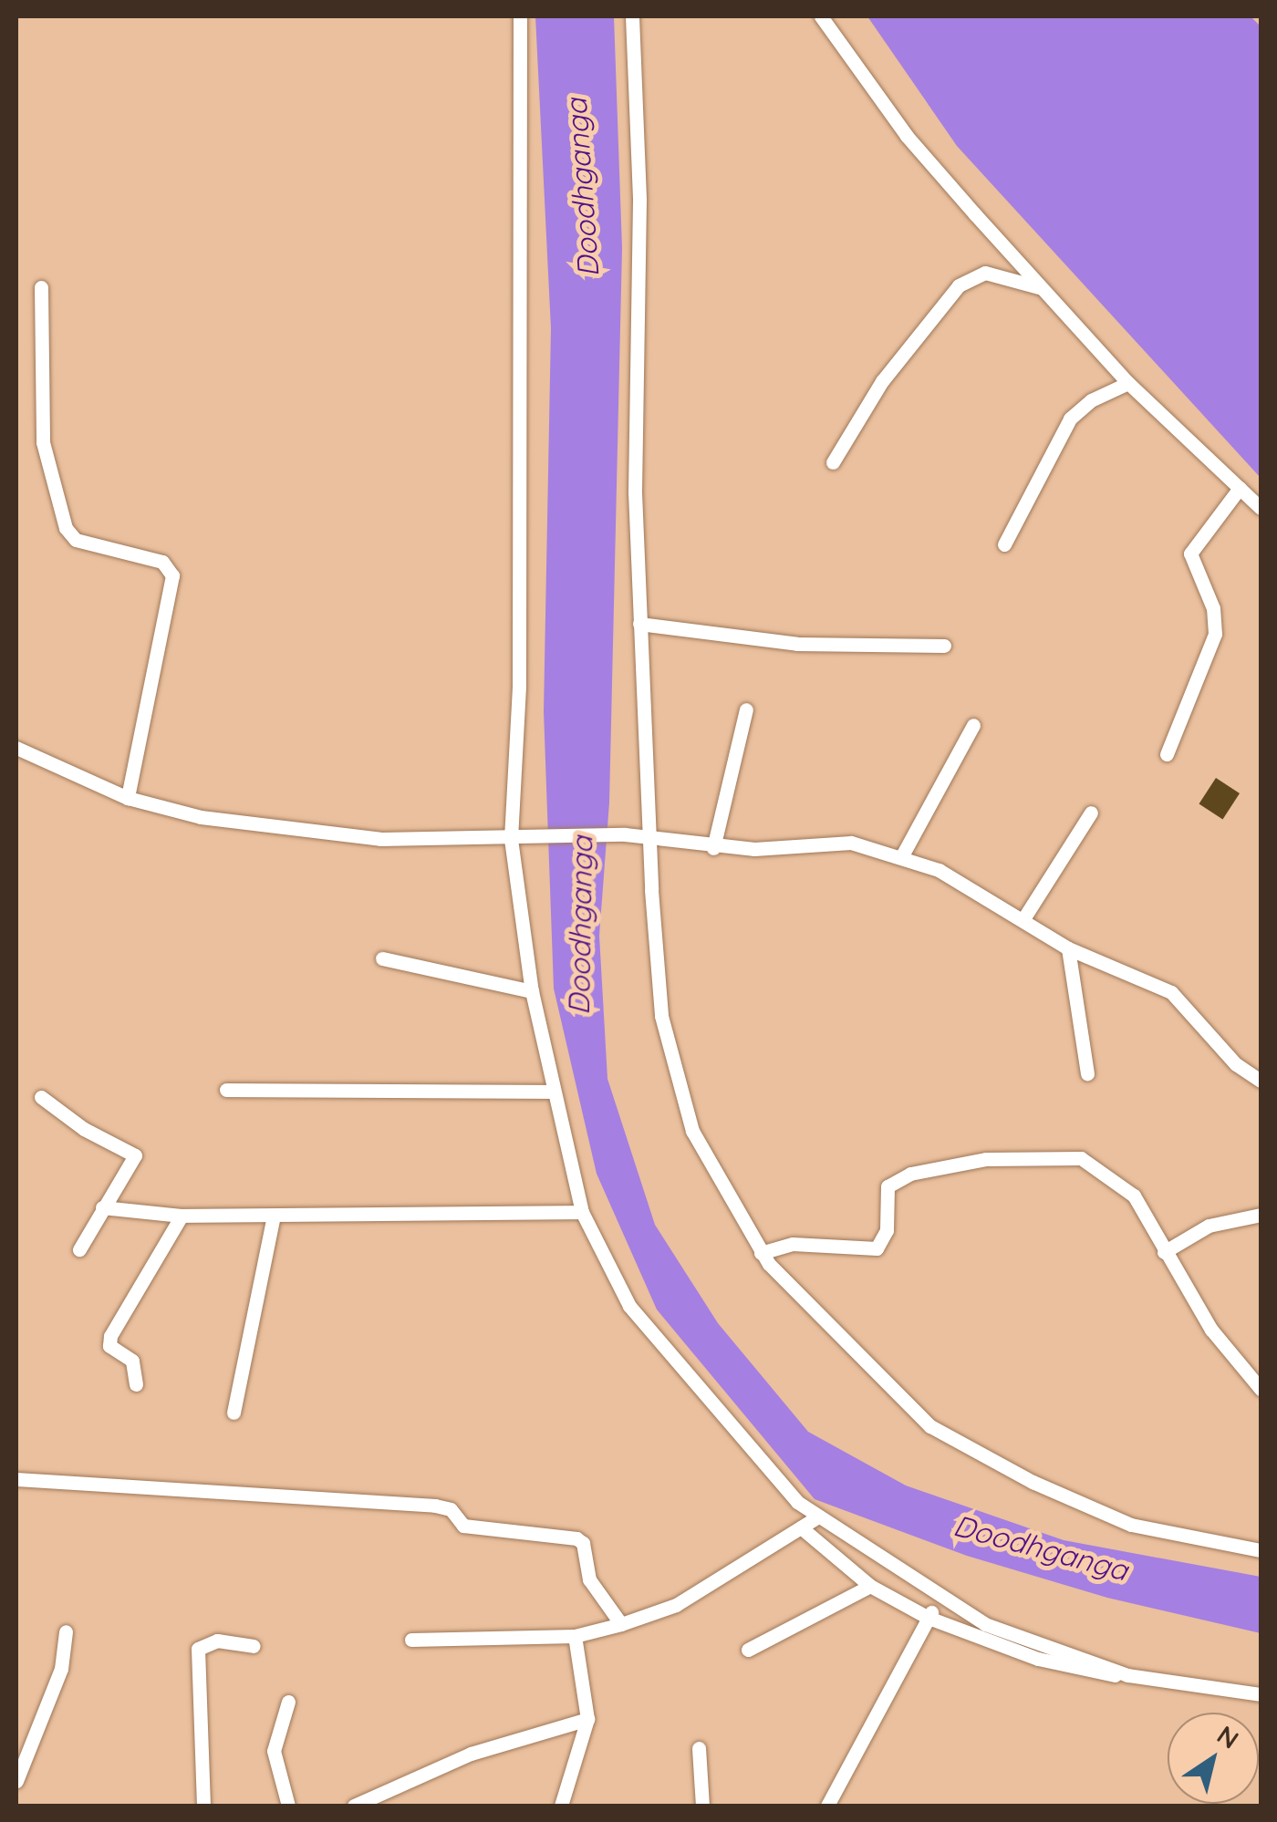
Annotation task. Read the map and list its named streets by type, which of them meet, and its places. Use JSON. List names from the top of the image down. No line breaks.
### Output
{"water":["Doodhganga"],"north":"top right"}
